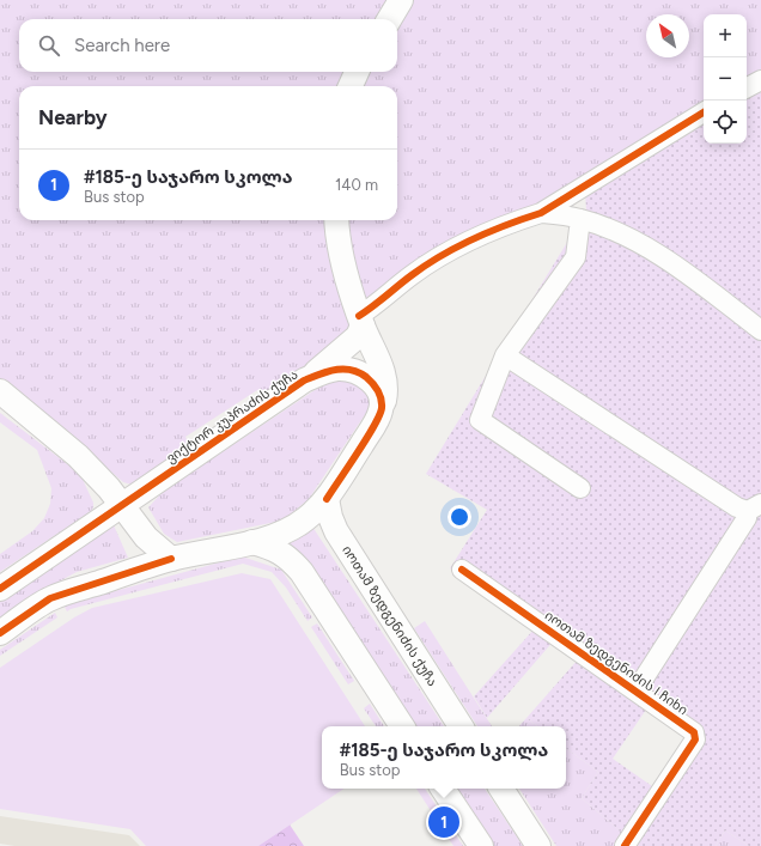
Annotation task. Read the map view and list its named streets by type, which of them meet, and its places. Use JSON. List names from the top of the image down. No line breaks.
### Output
{"streets":{"main road":["ვიქტორ კუპრაძის ქუჩა","იოთამ ზედგენიძის ქუჩა"],"street":["იოთამ ზედგენიძის I ჩიხი"]},"north":"top left","page":{"map_buttons":["+","−"],"search":"Search here","heading":"Nearby","list":[{"mark":"1","name":"#185-ე საჯარო სკოლა","note":"Bus stop","value":"140 m"}],"popup":["#185-ე საჯარო სკოლა","Bus stop"],"pins":"1"}}
